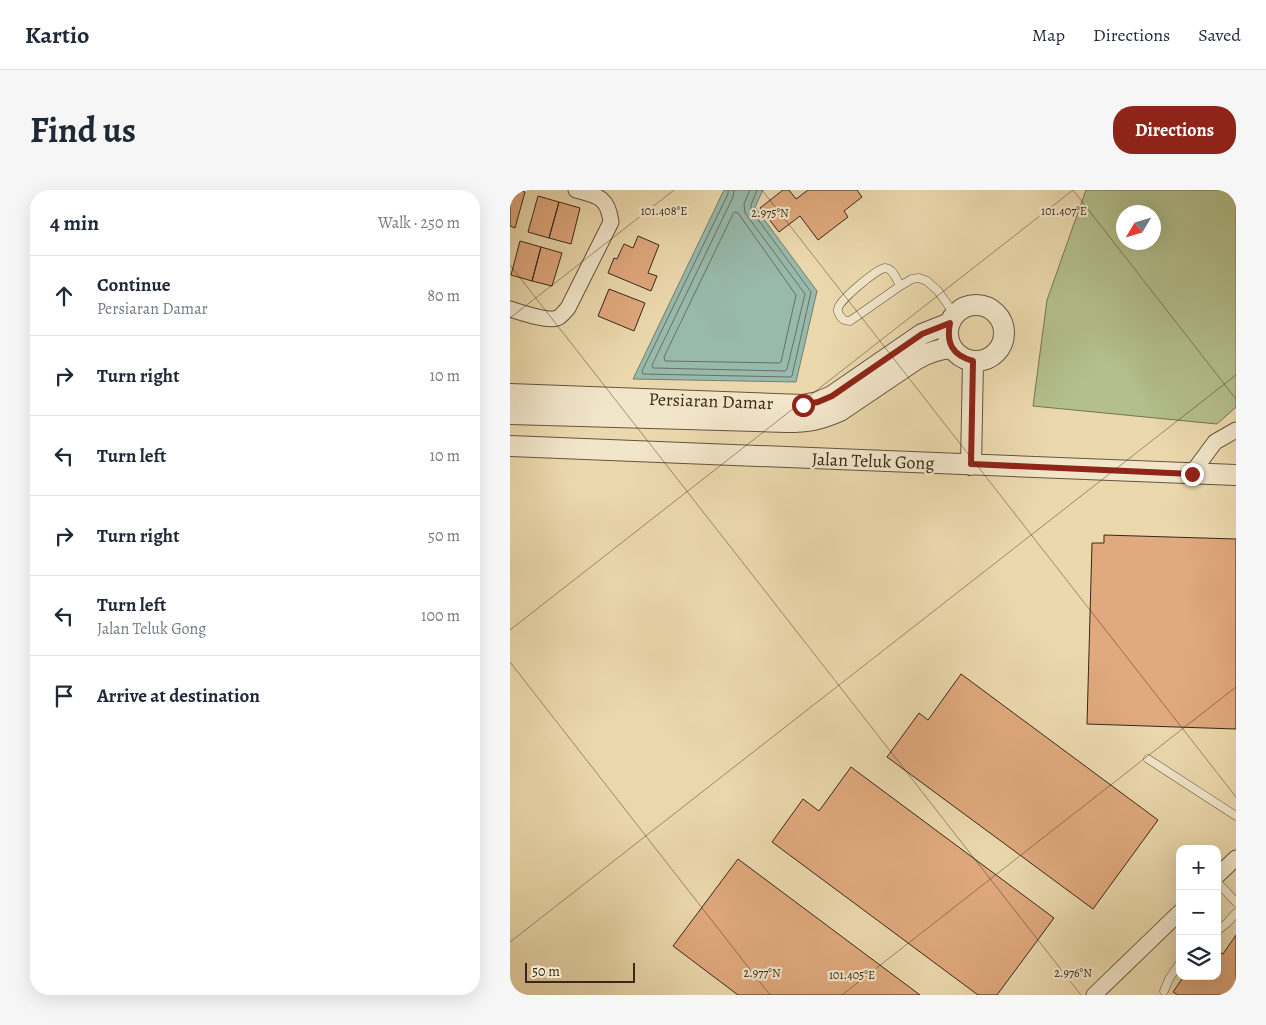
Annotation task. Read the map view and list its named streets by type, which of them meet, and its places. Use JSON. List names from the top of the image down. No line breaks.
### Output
{"streets":{"street":["Persiaran Damar","Jalan Teluk Gong"]},"scale_bar":"50 m","north":"bottom left","page":{"header":"Kartio","nav":["Map","Directions","Saved"],"title":"Find us","buttons":"Directions","heading":["4 min","Walk · 250 m"],"list":[["Continue","Persiaran Damar","80 m"],["Turn right","10 m"],["Turn left","10 m"],["Turn right","50 m"],["Turn left","Jalan Teluk Gong","100 m"],"Arrive at destination"],"map_buttons":["+","−"],"scale":"50 m"},"coordinates":["101.408°E","101.407°E","2.975°N","2.977°N","2.976°N","101.405°E"]}
